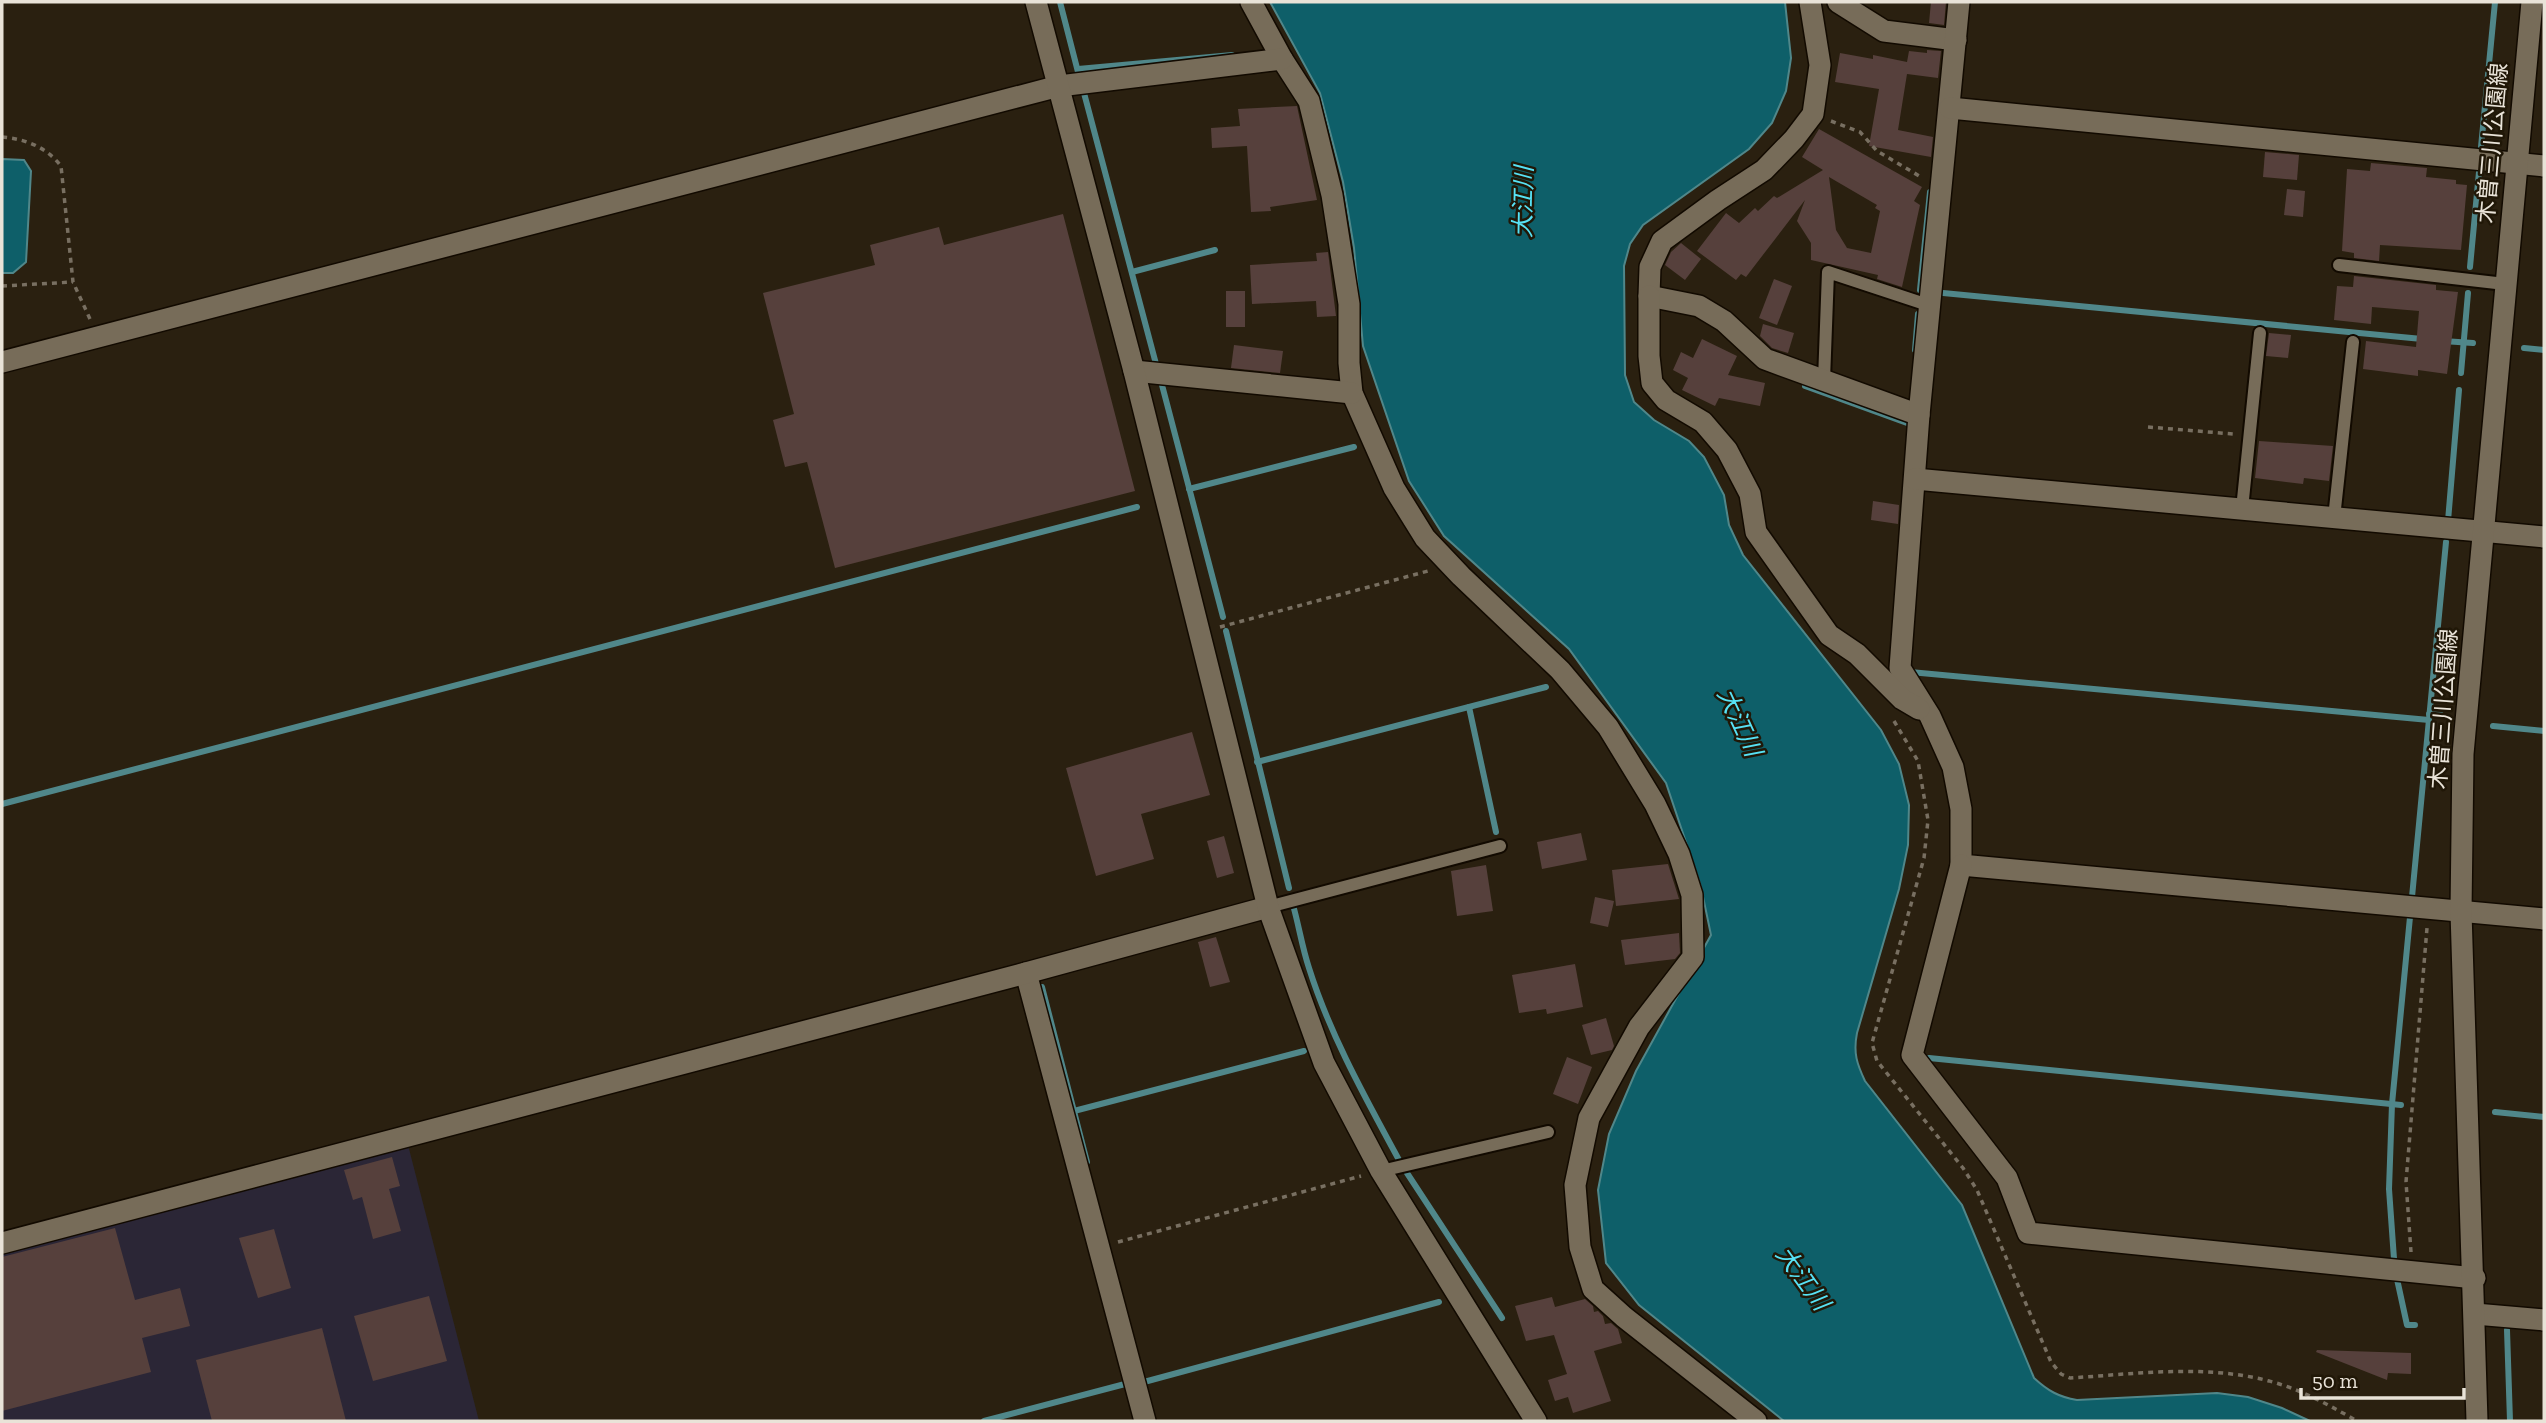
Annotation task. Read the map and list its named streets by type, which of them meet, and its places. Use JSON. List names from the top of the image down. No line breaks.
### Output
{"streets":{"street":["木曽三川公園線"]},"water":["大江川"],"scale_bar":"50 m"}
